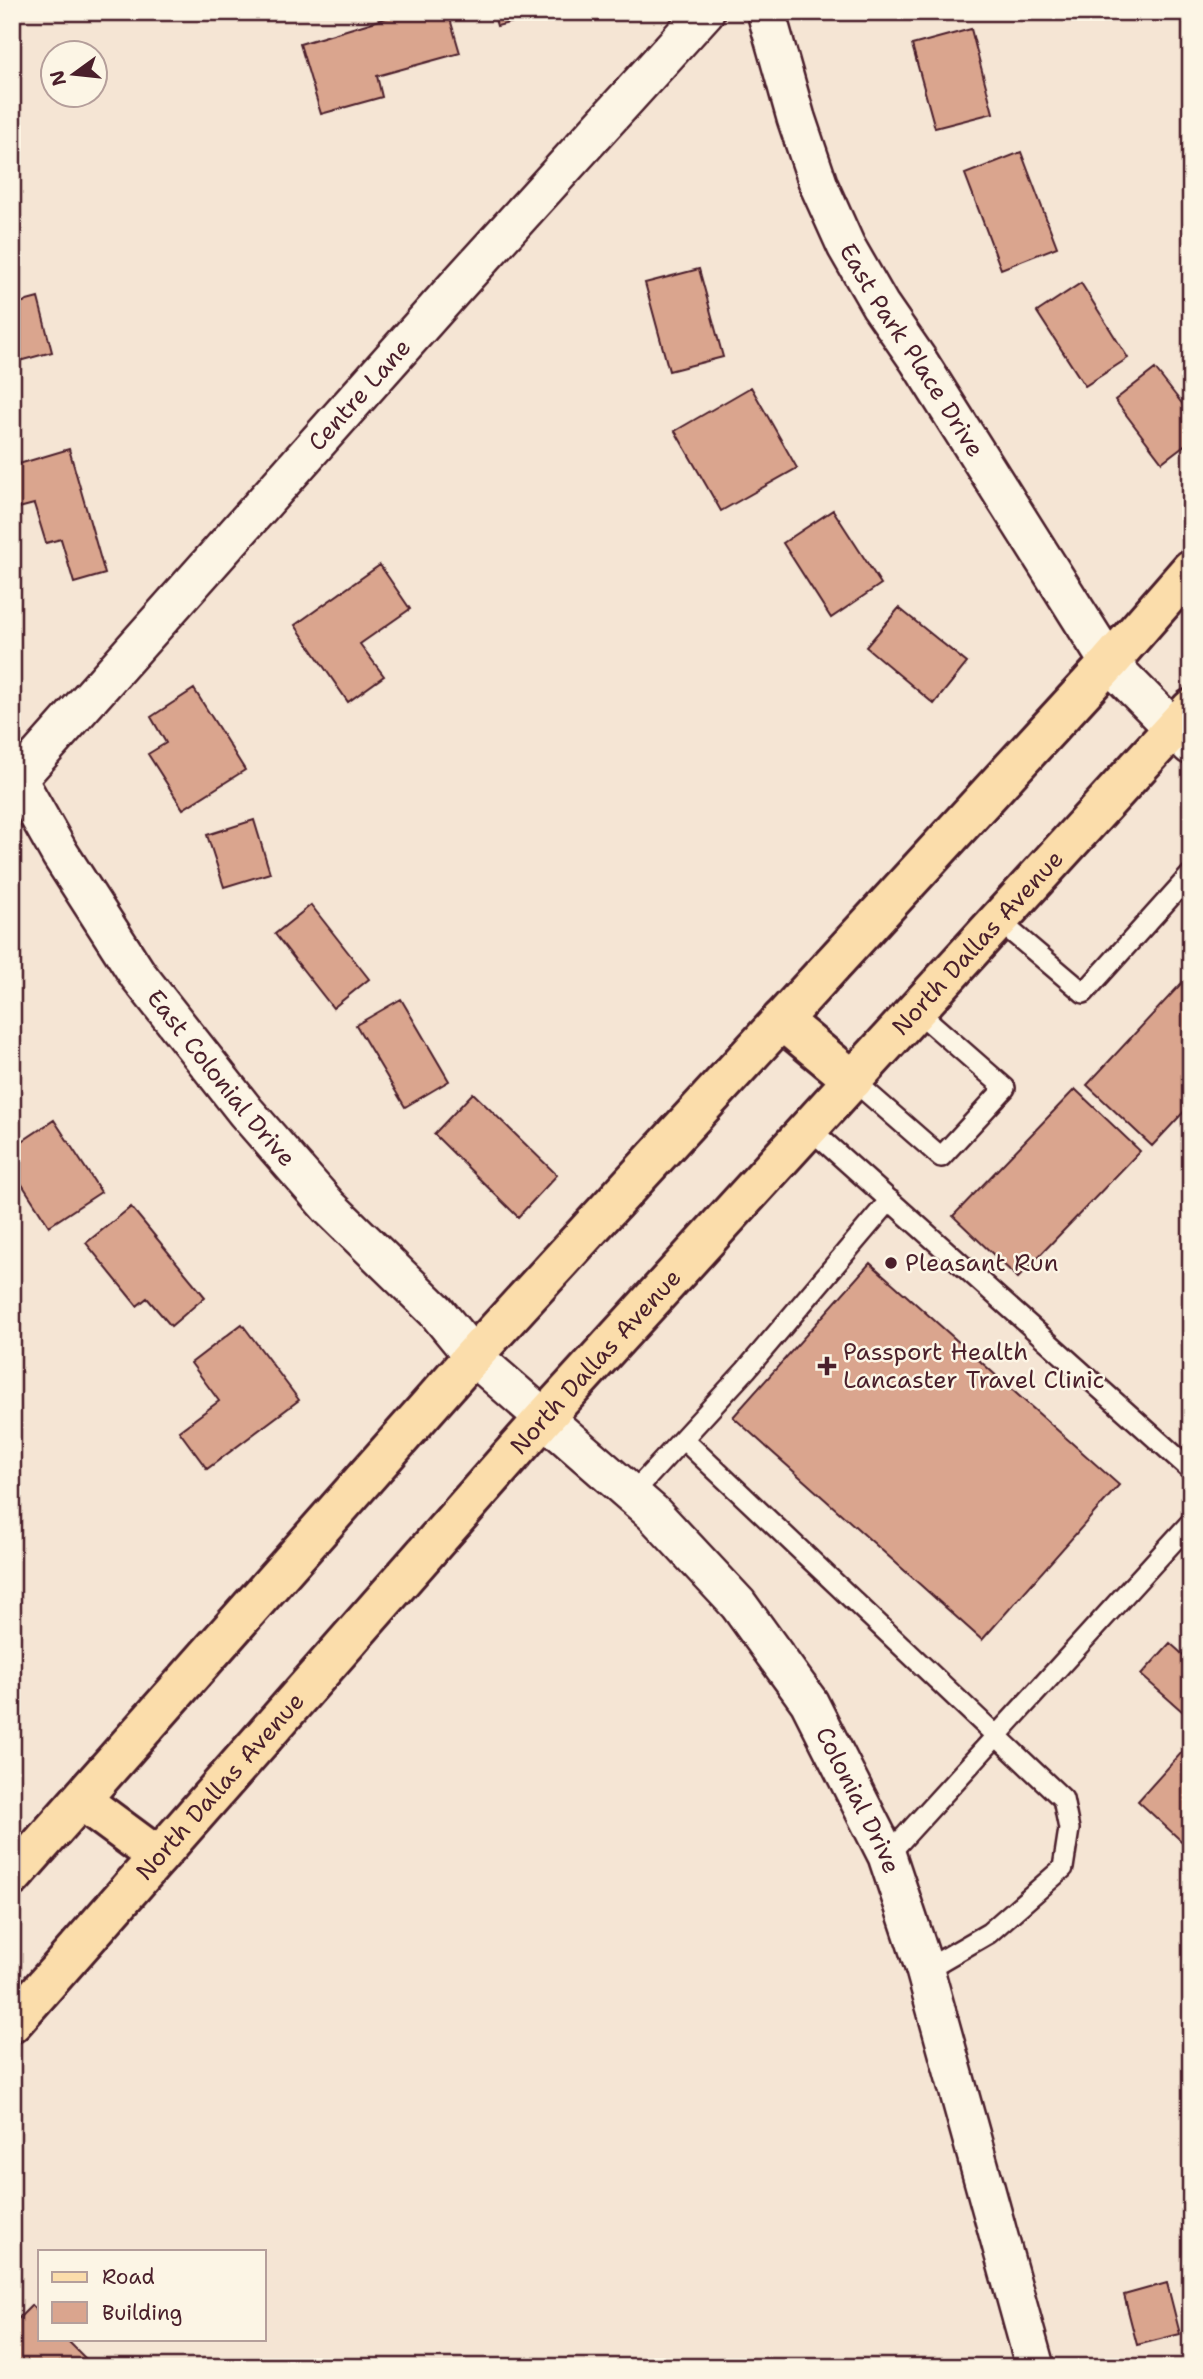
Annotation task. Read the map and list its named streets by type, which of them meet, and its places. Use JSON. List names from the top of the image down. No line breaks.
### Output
{"streets":{"main road":["North Dallas Avenue"],"street":["East Park Place Drive","Centre Lane","East Colonial Drive","Colonial Drive"]},"crossings":[["East Park Place Drive","North Dallas Avenue"],["Centre Lane","East Colonial Drive"],["North Dallas Avenue","Colonial Drive"],["East Colonial Drive","Colonial Drive"]],"places":{"other":["Pleasant Run"],"health":["Passport Health Lancaster Travel Clinic"]},"legend":["Road","Building"],"north":"left"}
